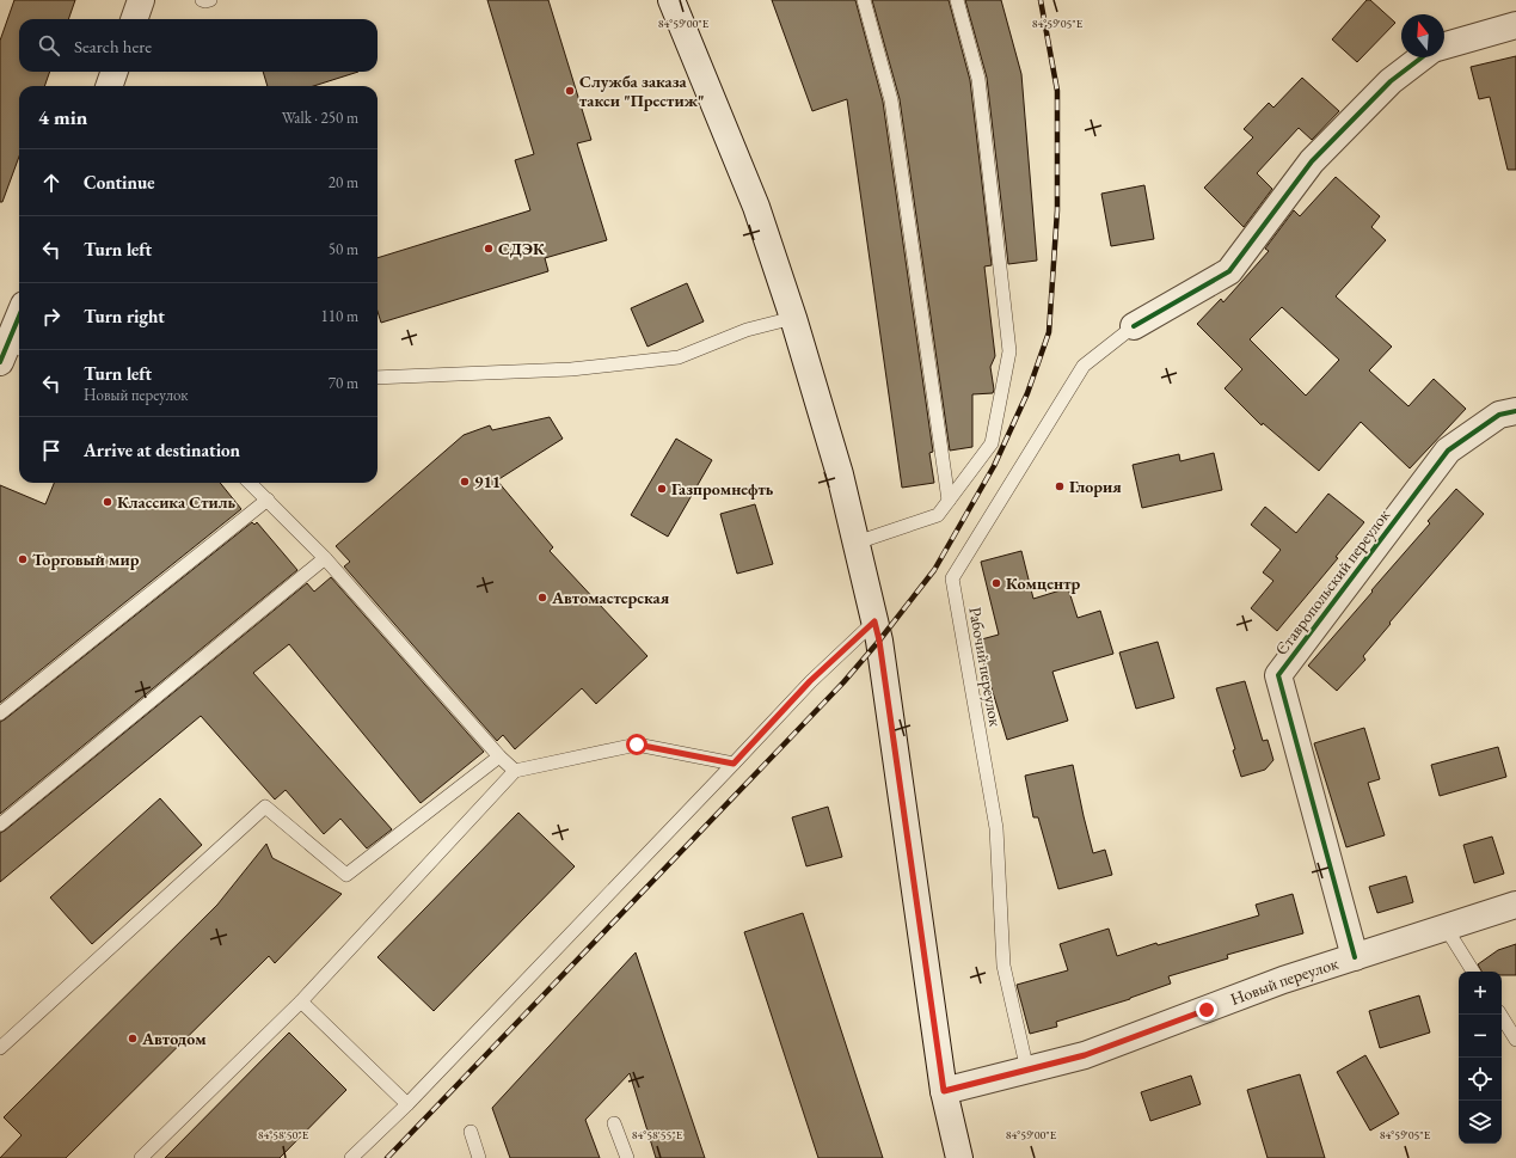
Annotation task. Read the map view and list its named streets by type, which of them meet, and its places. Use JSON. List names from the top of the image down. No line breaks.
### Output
{"streets":{"street":["Ставропольский переулок","Новый переулок"],"lane":["Рабочий переулок"]},"crossings":[["Ставропольский переулок","Новый переулок"],["Рабочий переулок","Новый переулок"]],"places":["Служба заказа такси \"Престиж\"","СДЭК","911","Глория","Газпромнефть","Классика Стиль","Торговый мир","Комцентр","Автомастерская","Автодом"],"north":"top","page":{"search":"Search here","heading":["4 min","Walk · 250 m"],"list":[["Continue","20 m"],["Turn left","50 m"],["Turn right","110 m"],["Turn left","Новый переулок","70 m"],"Arrive at destination"],"map_buttons":["+","−"]},"coordinates":["84°59'00\"E","84°59'05\"E","84°58'50\"E","84°58'55\"E"]}
